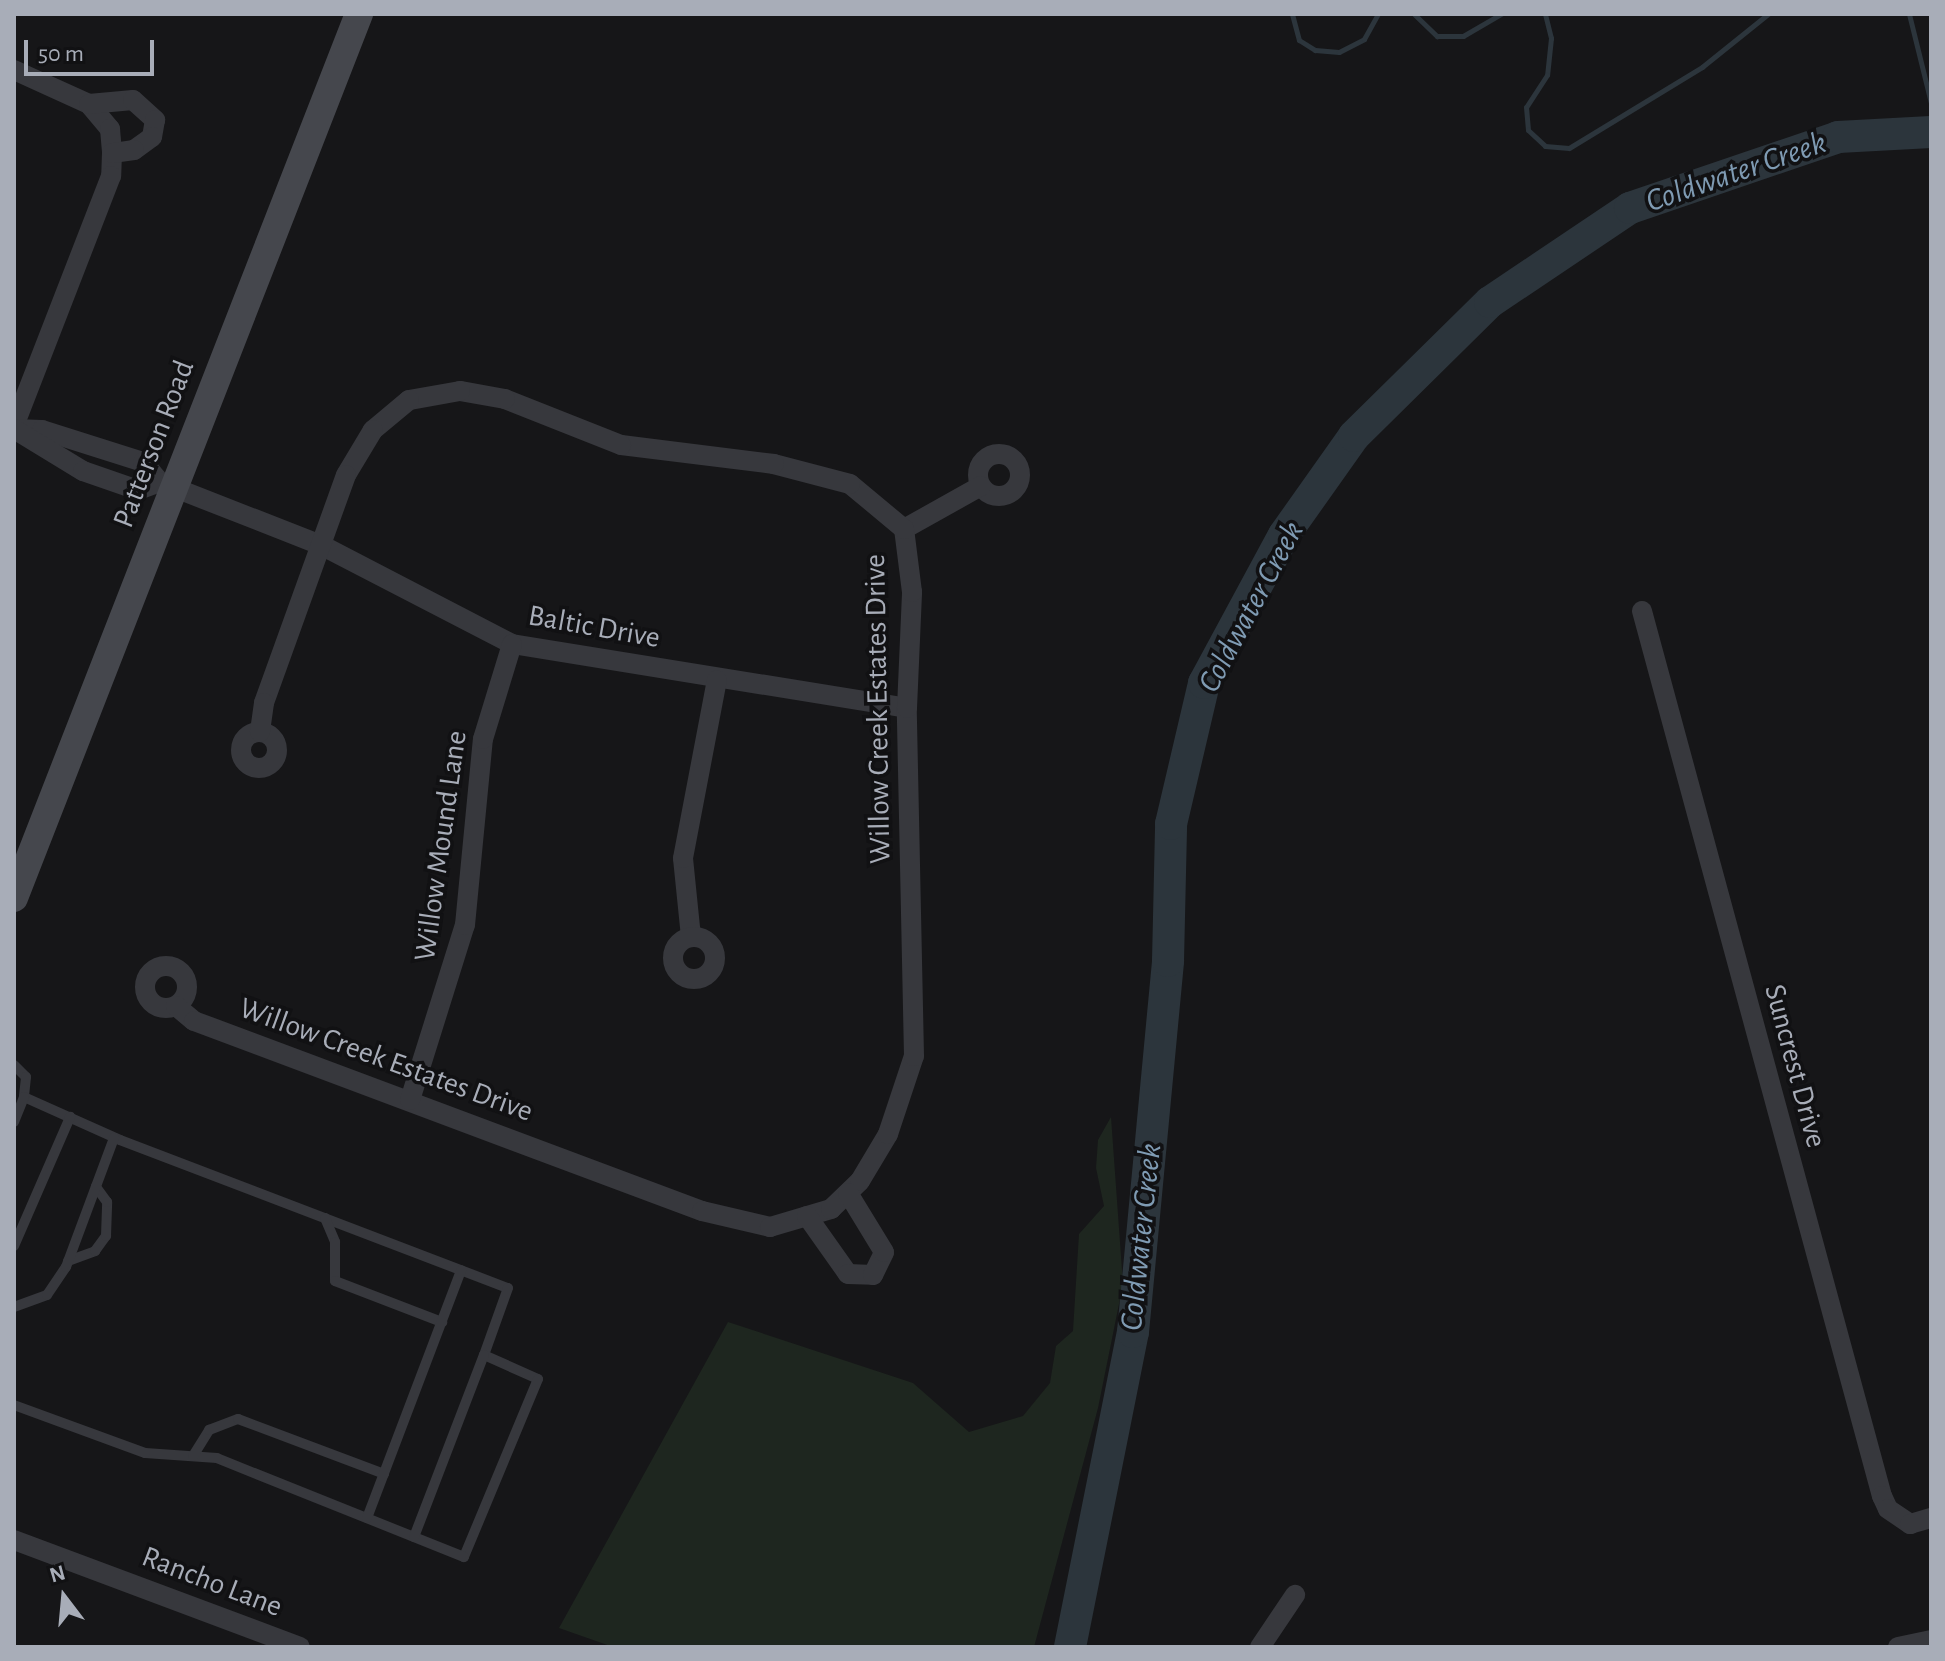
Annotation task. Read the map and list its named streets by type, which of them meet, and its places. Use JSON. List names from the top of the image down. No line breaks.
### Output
{"streets":{"main road":["Patterson Road"],"street":["Baltic Drive","Willow Creek Estates Drive","Willow Mound Lane","Suncrest Drive","Rancho Lane"]},"crossings":[["Patterson Road","Baltic Drive"],["Baltic Drive","Willow Creek Estates Drive"],["Baltic Drive","Willow Mound Lane"],["Willow Creek Estates Drive","Willow Mound Lane"]],"water":["Coldwater Creek"],"scale_bar":"50 m","north":"top"}
